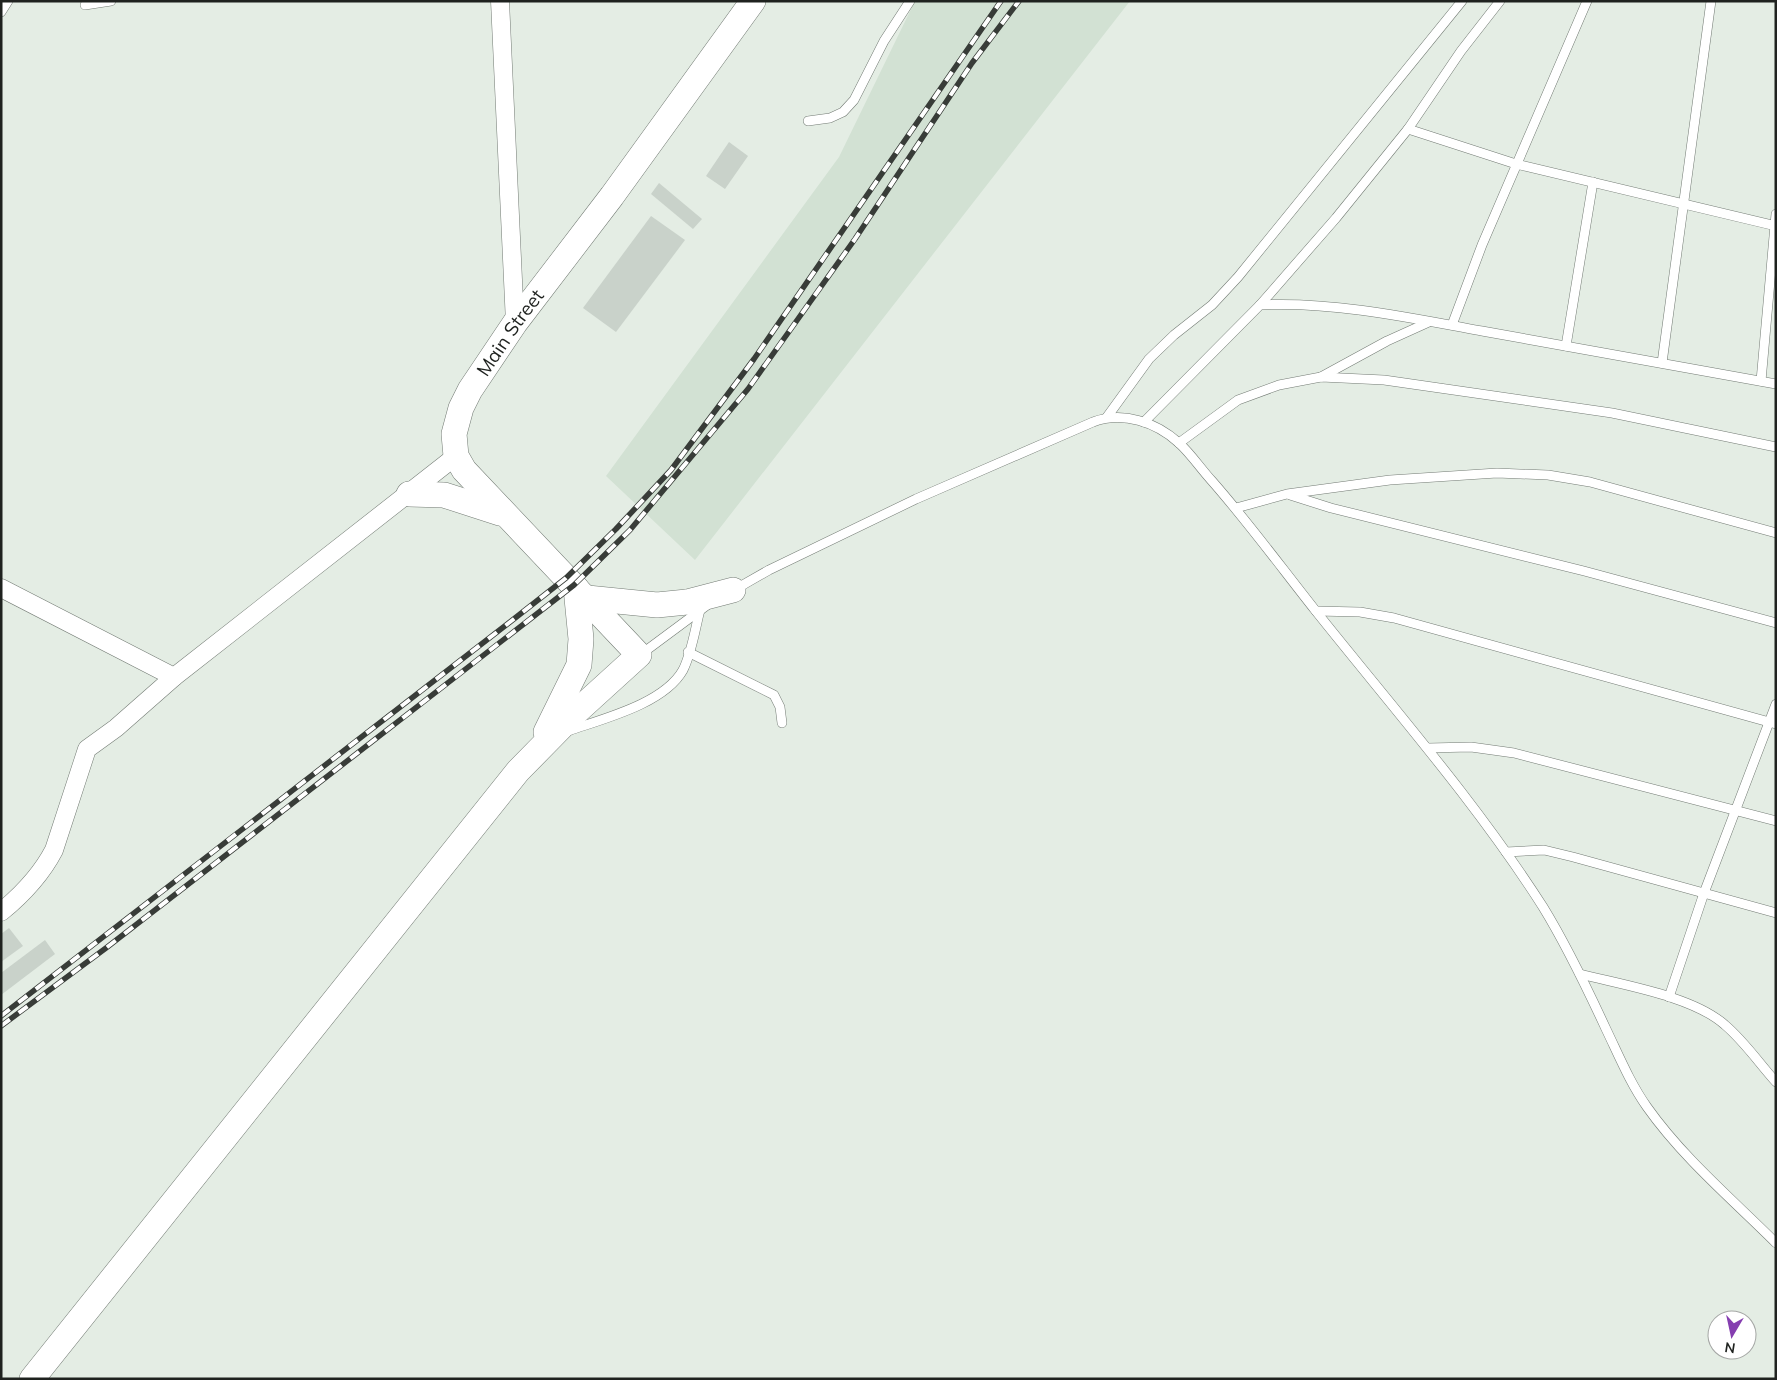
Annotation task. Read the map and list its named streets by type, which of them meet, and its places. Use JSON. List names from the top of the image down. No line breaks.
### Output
{"streets":{"main road":["Main Street"]},"north":"bottom"}
